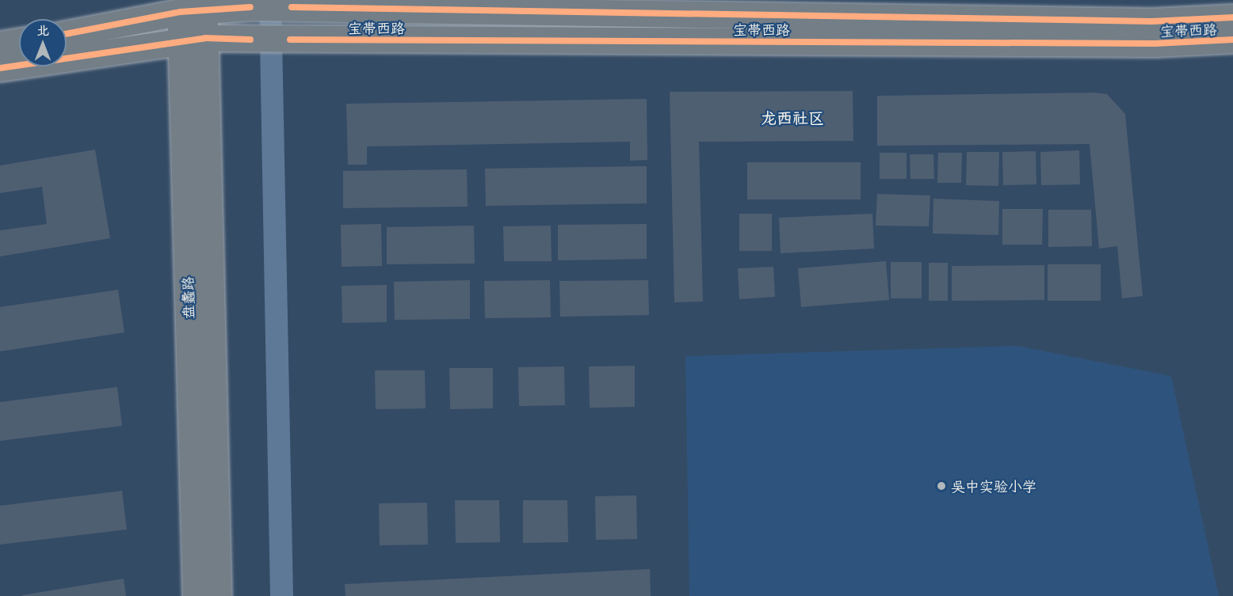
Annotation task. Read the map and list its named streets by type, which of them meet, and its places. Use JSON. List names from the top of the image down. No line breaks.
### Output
{"streets":{"main road":["宝带西路","盘蠡路"]},"crossings":[["宝带西路","盘蠡路"]],"districts":["龙西社区"],"places":["吴中实验小学"],"north":"top"}
